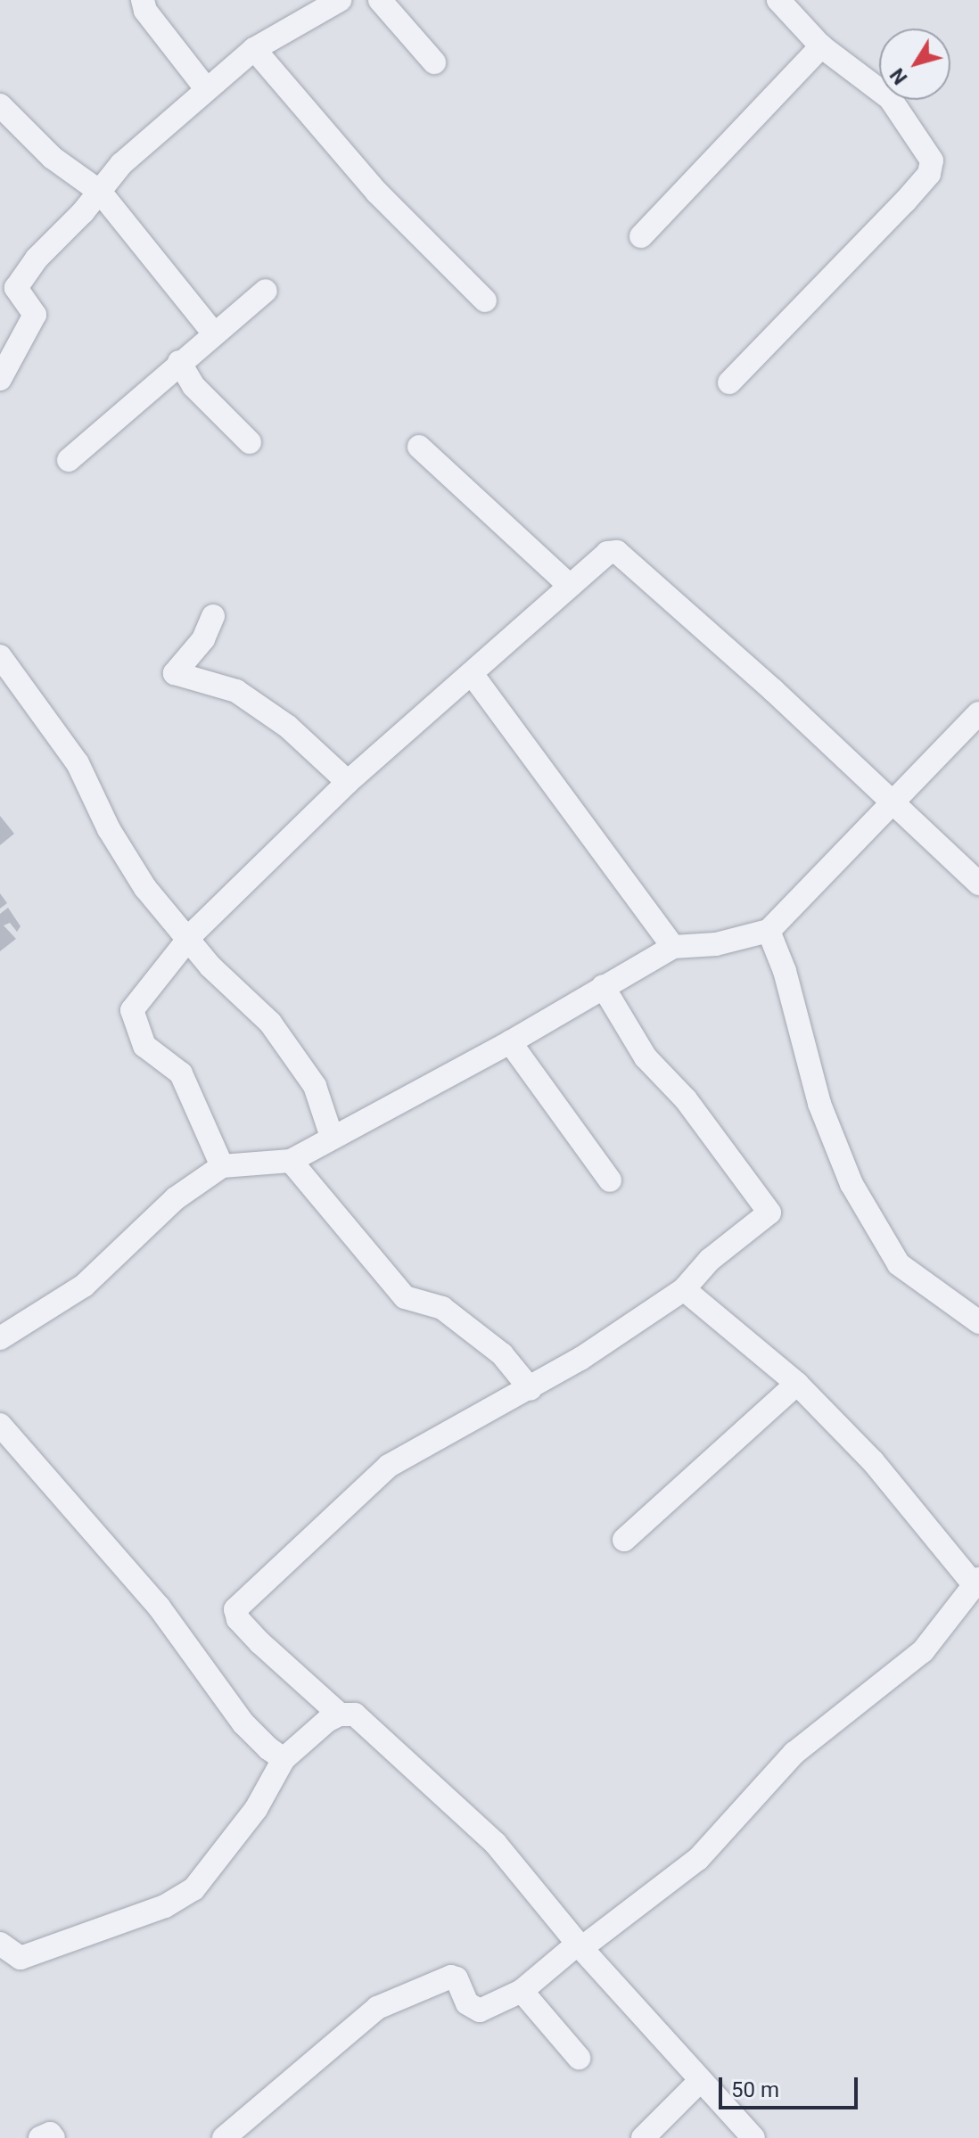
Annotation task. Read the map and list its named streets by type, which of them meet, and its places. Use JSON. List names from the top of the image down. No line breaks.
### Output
{"scale_bar":"50 m","north":"bottom left"}
